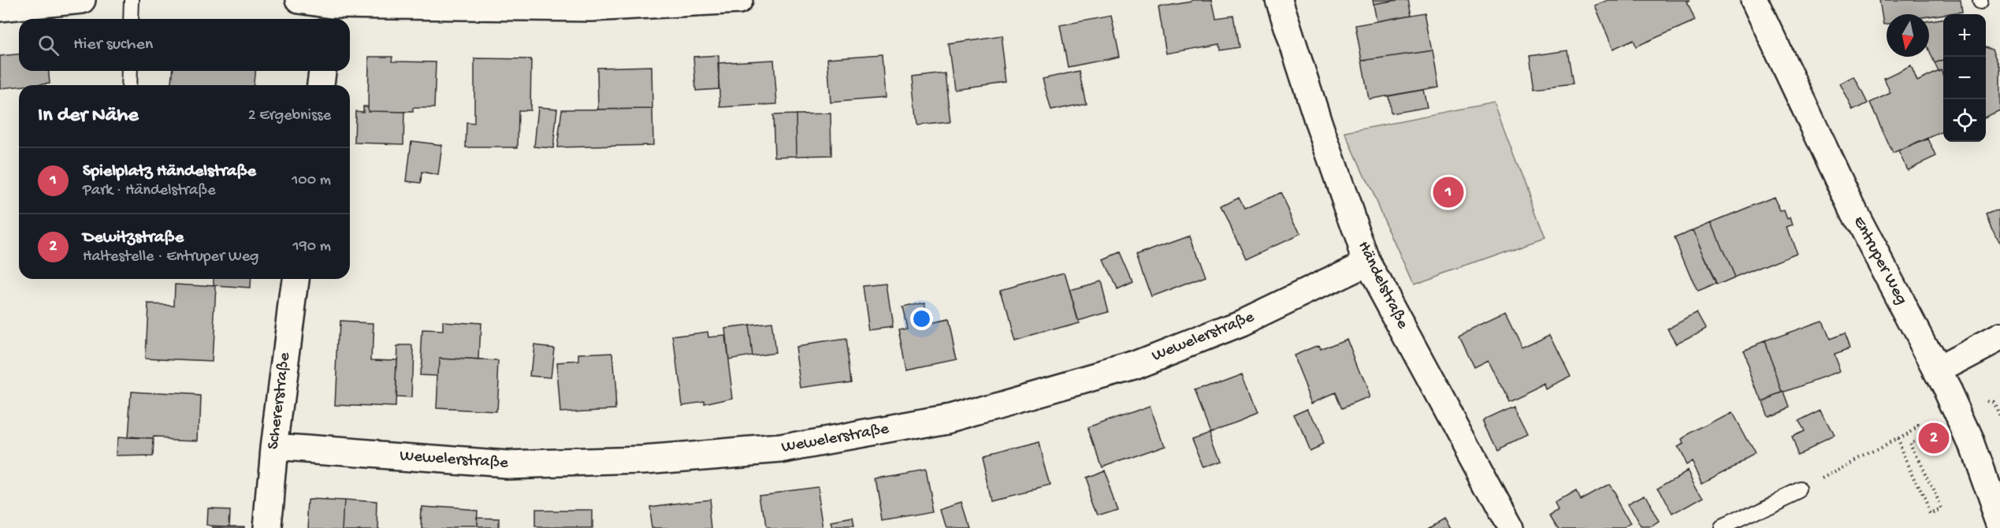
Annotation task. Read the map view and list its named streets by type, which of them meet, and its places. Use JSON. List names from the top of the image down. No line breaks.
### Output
{"streets":{"street":["Entruper Weg","Händelstraße","Wewelerstraße","Schererstraße"]},"crossings":[["Händelstraße","Wewelerstraße"],["Wewelerstraße","Schererstraße"]],"north":"bottom","page":{"map_buttons":["+","−"],"search":"Hier suchen","heading":["In der Nähe","2 Ergebnisse"],"list":[{"mark":"1","name":"Spielplatz Händelstraße","note":"Park · Händelstraße","value":"100 m"},{"mark":"2","name":"Dewitzstraße","note":"Haltestelle · Entruper Weg","value":"190 m"}],"pins":["1","2"]}}
